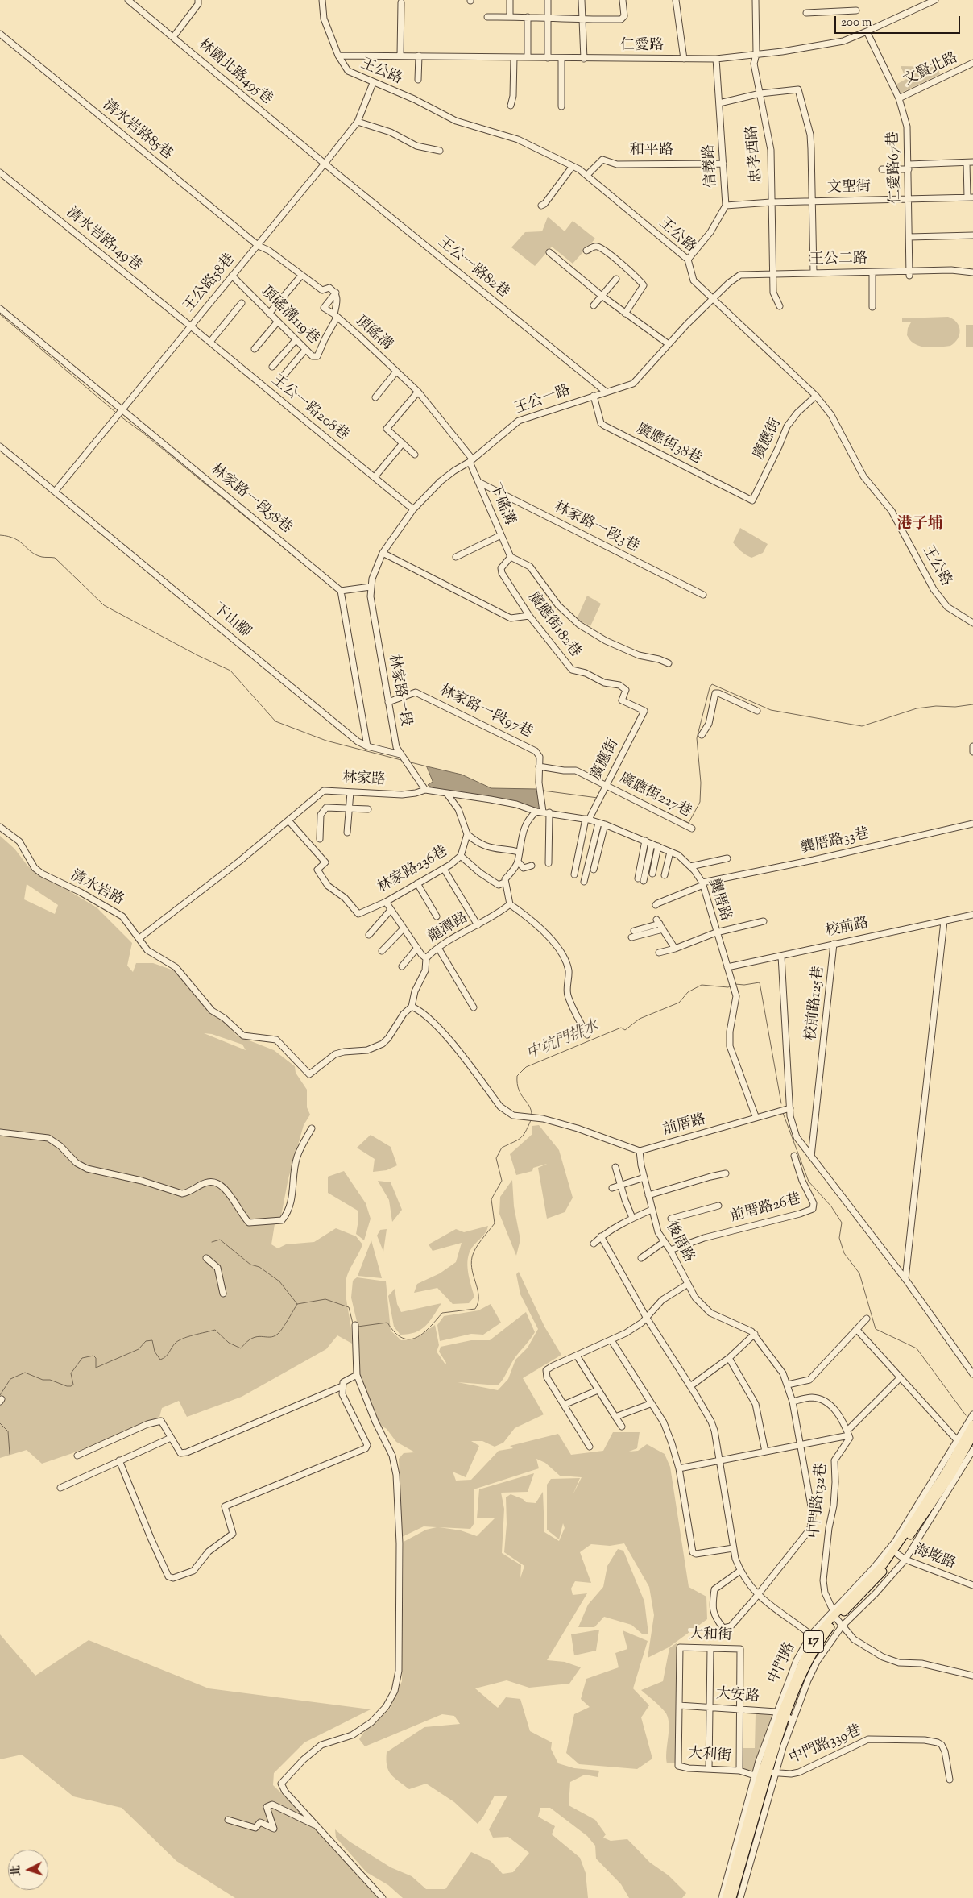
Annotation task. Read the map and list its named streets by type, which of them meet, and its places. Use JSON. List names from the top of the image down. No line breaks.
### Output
{"streets":{"main road":["17","中門路"],"street":["仁愛路","文賢北路","林園北路495巷","王公路","清水岩路85巷","和平路","忠孝西路","信義路","仁愛路67巷","文聖街","清水岩路149巷","王公二路","王公一路82巷","王公路58巷","頂磘溝119巷","頂磘溝","王公一路","王公一路208巷","廣應街","廣應街38巷","林家路一段58巷","下磘溝","林家路一段3巷","下山腳","廣應街182巷","林家路一段","林家路一段97巷","林家路","廣應街227巷","龔厝路33巷","林家路236巷","清水岩路","龔厝路","龍潭路","校前路","校前路125巷","前厝路","前厝路26巷","後厝路","中門路132巷","海墘路","大和街","大安路","中門路339巷","大利街"]},"crossings":[["仁愛路","王公路"],["仁愛路","忠孝西路"],["仁愛路","信義路"],["仁愛路","仁愛路67巷"],["文賢北路","仁愛路67巷"],["林園北路495巷","王公一路82巷"],["林園北路495巷","王公路58巷"],["王公路","和平路"],["王公路","信義路"],["王公路","王公二路"],["王公路","王公路58巷"],["王公路","王公一路"],["王公路","廣應街"],["清水岩路85巷","王公路58巷"],["和平路","信義路"],["忠孝西路","文聖街"],["忠孝西路","王公二路"],["信義路","文聖街"],["仁愛路67巷","文聖街"],["仁愛路67巷","王公二路"],["清水岩路149巷","王公路58巷"],["清水岩路149巷","王公一路208巷"],["王公二路","王公一路"],["王公一路82巷","王公路58巷"],["王公一路82巷","王公一路"],["王公路58巷","頂磘溝119巷"],["王公路58巷","王公一路208巷"],["王公路58巷","林家路一段58巷"],["王公路58巷","下山腳"],["頂磘溝119巷","頂磘溝"],["頂磘溝","王公一路"],["頂磘溝","下磘溝"],["王公一路","王公一路208巷"],["王公一路","廣應街38巷"],["王公一路","下磘溝"],["王公一路","林家路一段"],["廣應街","廣應街38巷"],["廣應街","廣應街182巷"],["廣應街","林家路"],["廣應街","廣應街227巷"],["下磘溝","林家路一段3巷"],["下磘溝","廣應街182巷"],["下山腳","林家路一段"],["林家路一段","林家路一段97巷"],["林家路一段","林家路"],["林家路一段97巷","林家路"],["林家路一段97巷","廣應街227巷"],["林家路","林家路236巷"],["林家路","清水岩路"],["林家路","龔厝路"],["龔厝路33巷","龔厝路"],["清水岩路","龍潭路"],["龔厝路","校前路"],["龔厝路","前厝路"],["校前路","校前路125巷"],["前厝路","後厝路"],["前厝路26巷","後厝路"],["中門路132巷","中門路"],["海墘路","中門路"],["大和街","大安路"],["大和街","大利街"],["中門路","大安路"],["中門路","中門路339巷"],["大安路","大利街"],["中門路339巷","大利街"]],"districts":["港子埔"],"water":["中坑門排水"],"scale_bar":"200 m","north":"left"}
